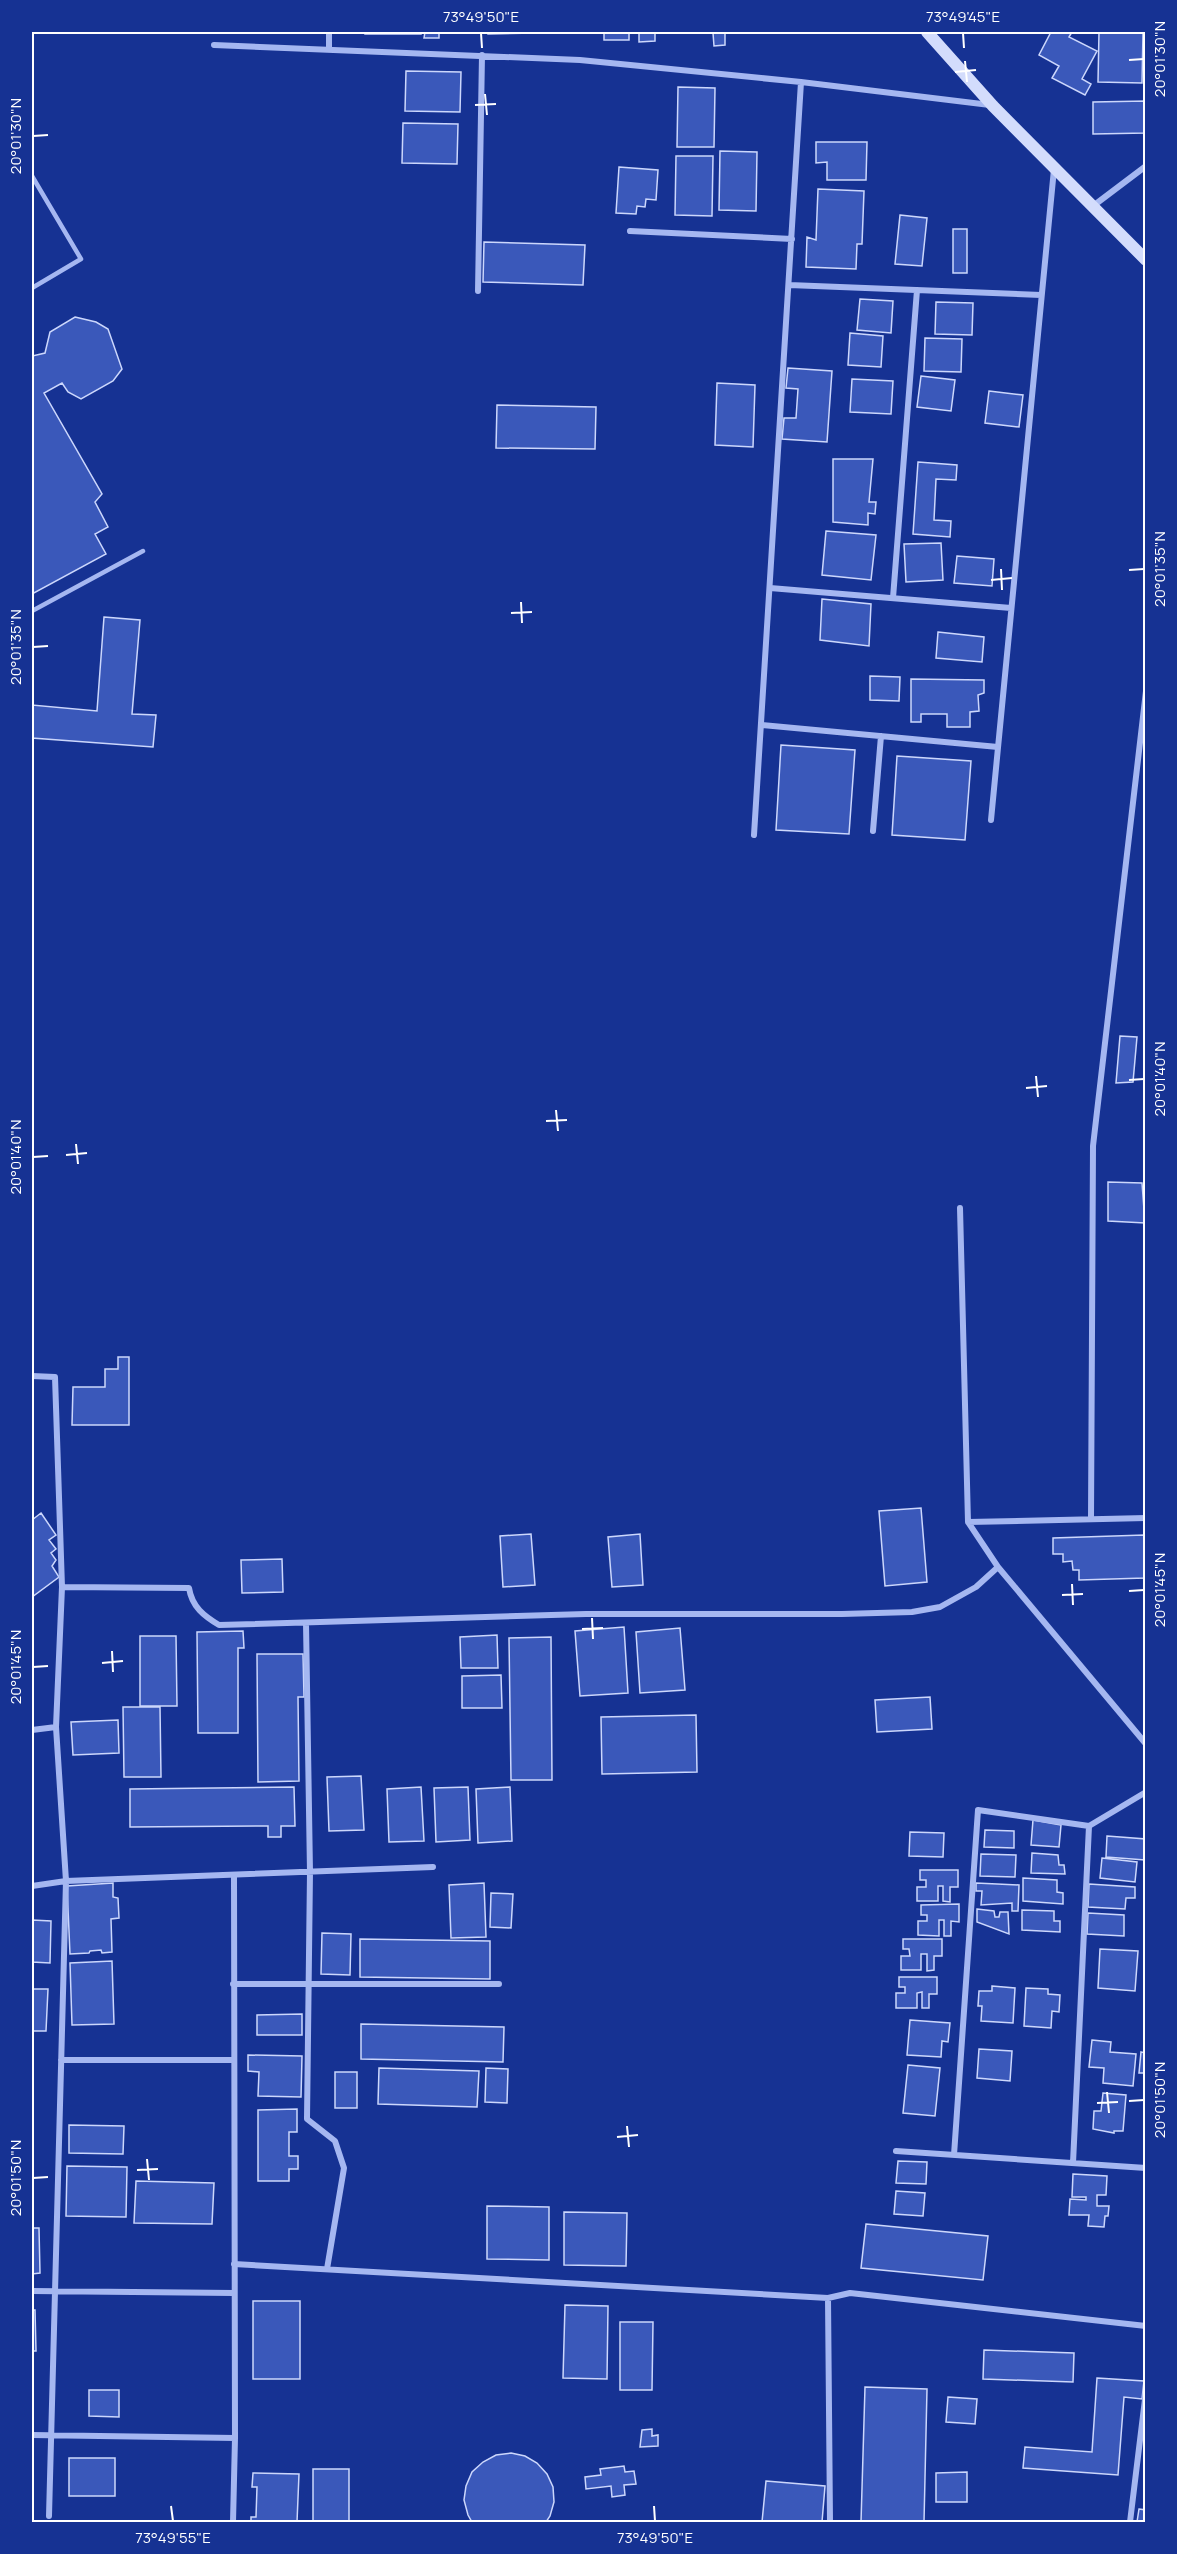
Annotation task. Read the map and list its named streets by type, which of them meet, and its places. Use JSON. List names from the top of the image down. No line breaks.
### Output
{"coordinates":["73°49'50\"E","73°49'45\"E","20°01'30\"N","20°01'35\"N","20°01'40\"N","20°01'45\"N","20°01'50\"N","73°49'55\"E"]}
